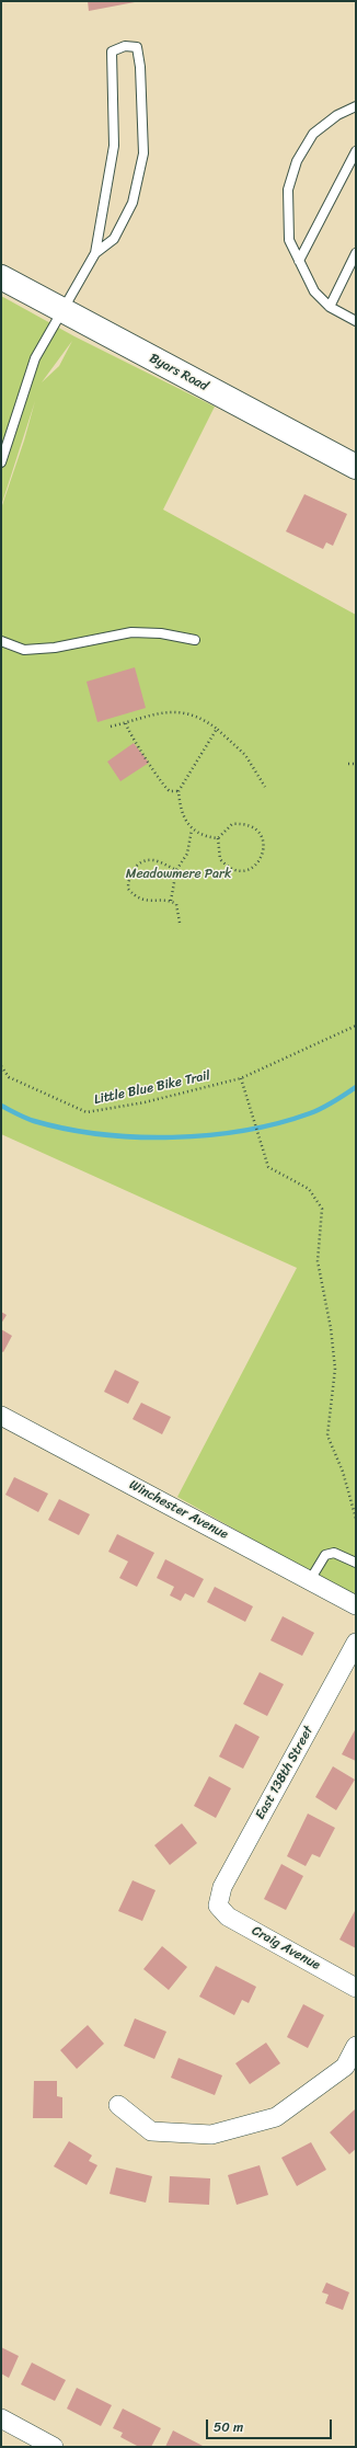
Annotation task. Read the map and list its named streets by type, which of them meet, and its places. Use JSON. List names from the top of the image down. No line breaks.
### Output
{"streets":{"street":["Byars Road","Winchester Avenue","East 138th Street","Craig Avenue"],"path":["Little Blue Bike Trail"]},"crossings":[["East 138th Street","Craig Avenue"]],"parks":["Meadowmere Park"],"scale_bar":"50 m"}
